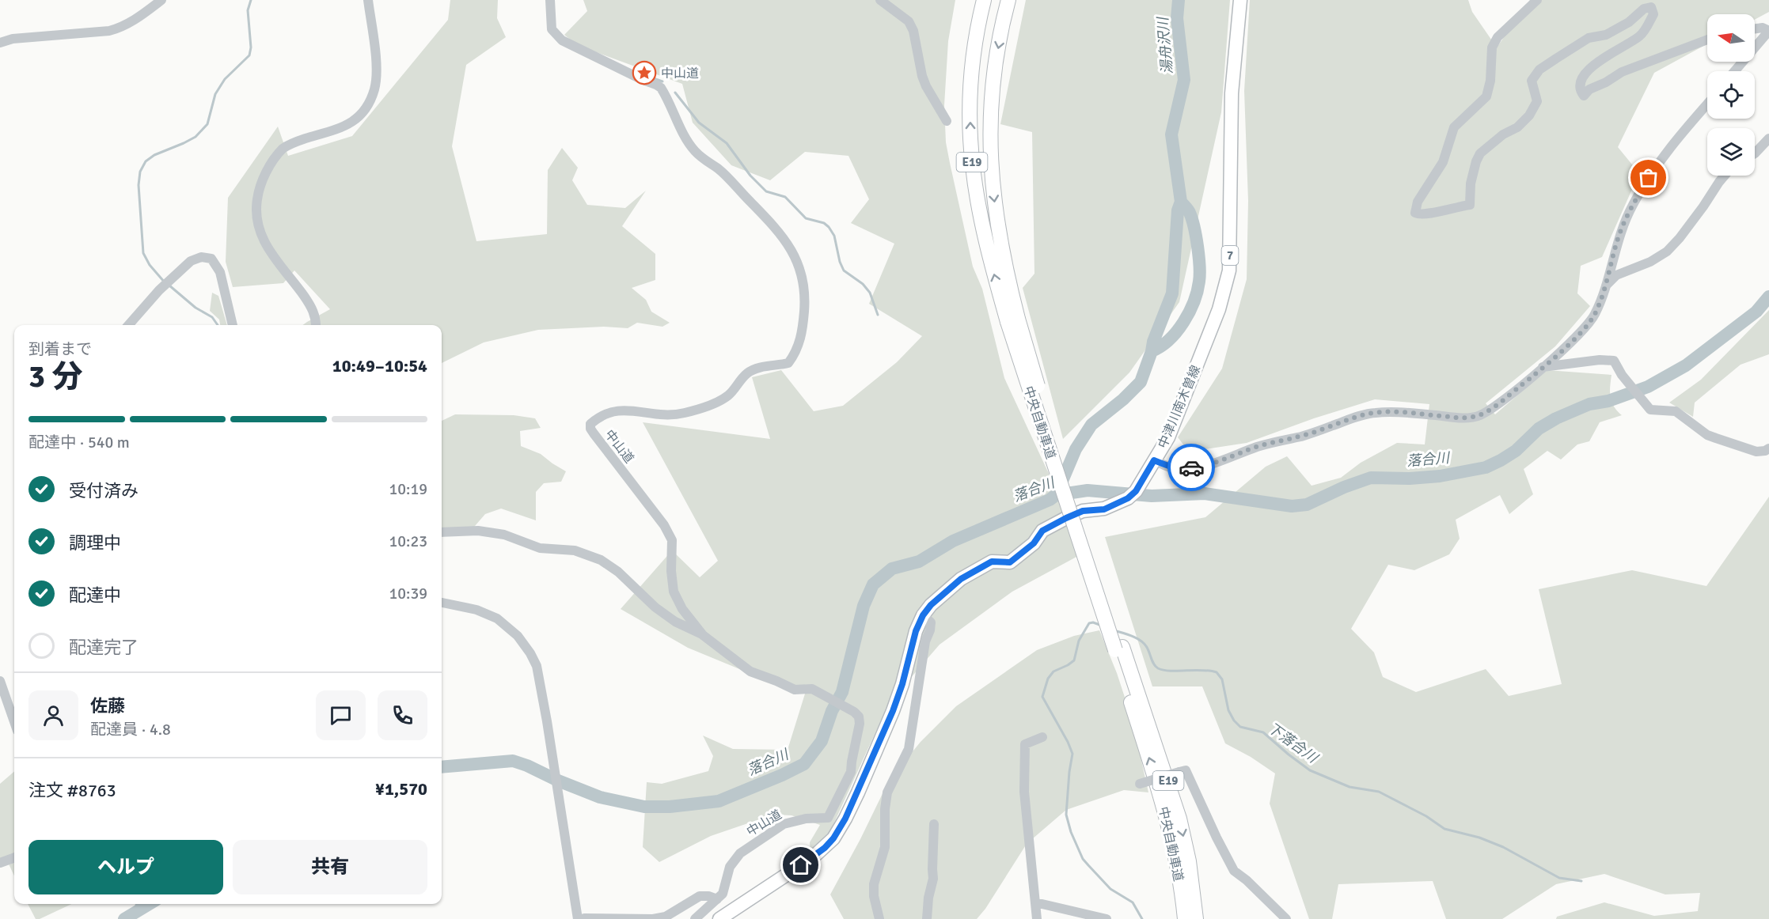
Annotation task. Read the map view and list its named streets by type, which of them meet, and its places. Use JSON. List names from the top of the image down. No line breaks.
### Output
{"streets":{"highway":["E19","中央自動車道"],"main road":["7","中津川南木曽線"],"street":["中山道"]},"water":["湯舟沢川","落合川","下落合川"],"places":{"place":["中山道"]},"north":"left","page":{"heading":["3 分","到着まで","10:49–10:54"],"panel":["佐藤","配達員 · 4.8","注文 #8763","¥1,570"],"bar":"配達中 · 540 m","list":[["受付済み","10:19"],["調理中","10:23"],["配達中","10:39"],"配達完了"],"buttons":["ヘルプ","共有"]}}
